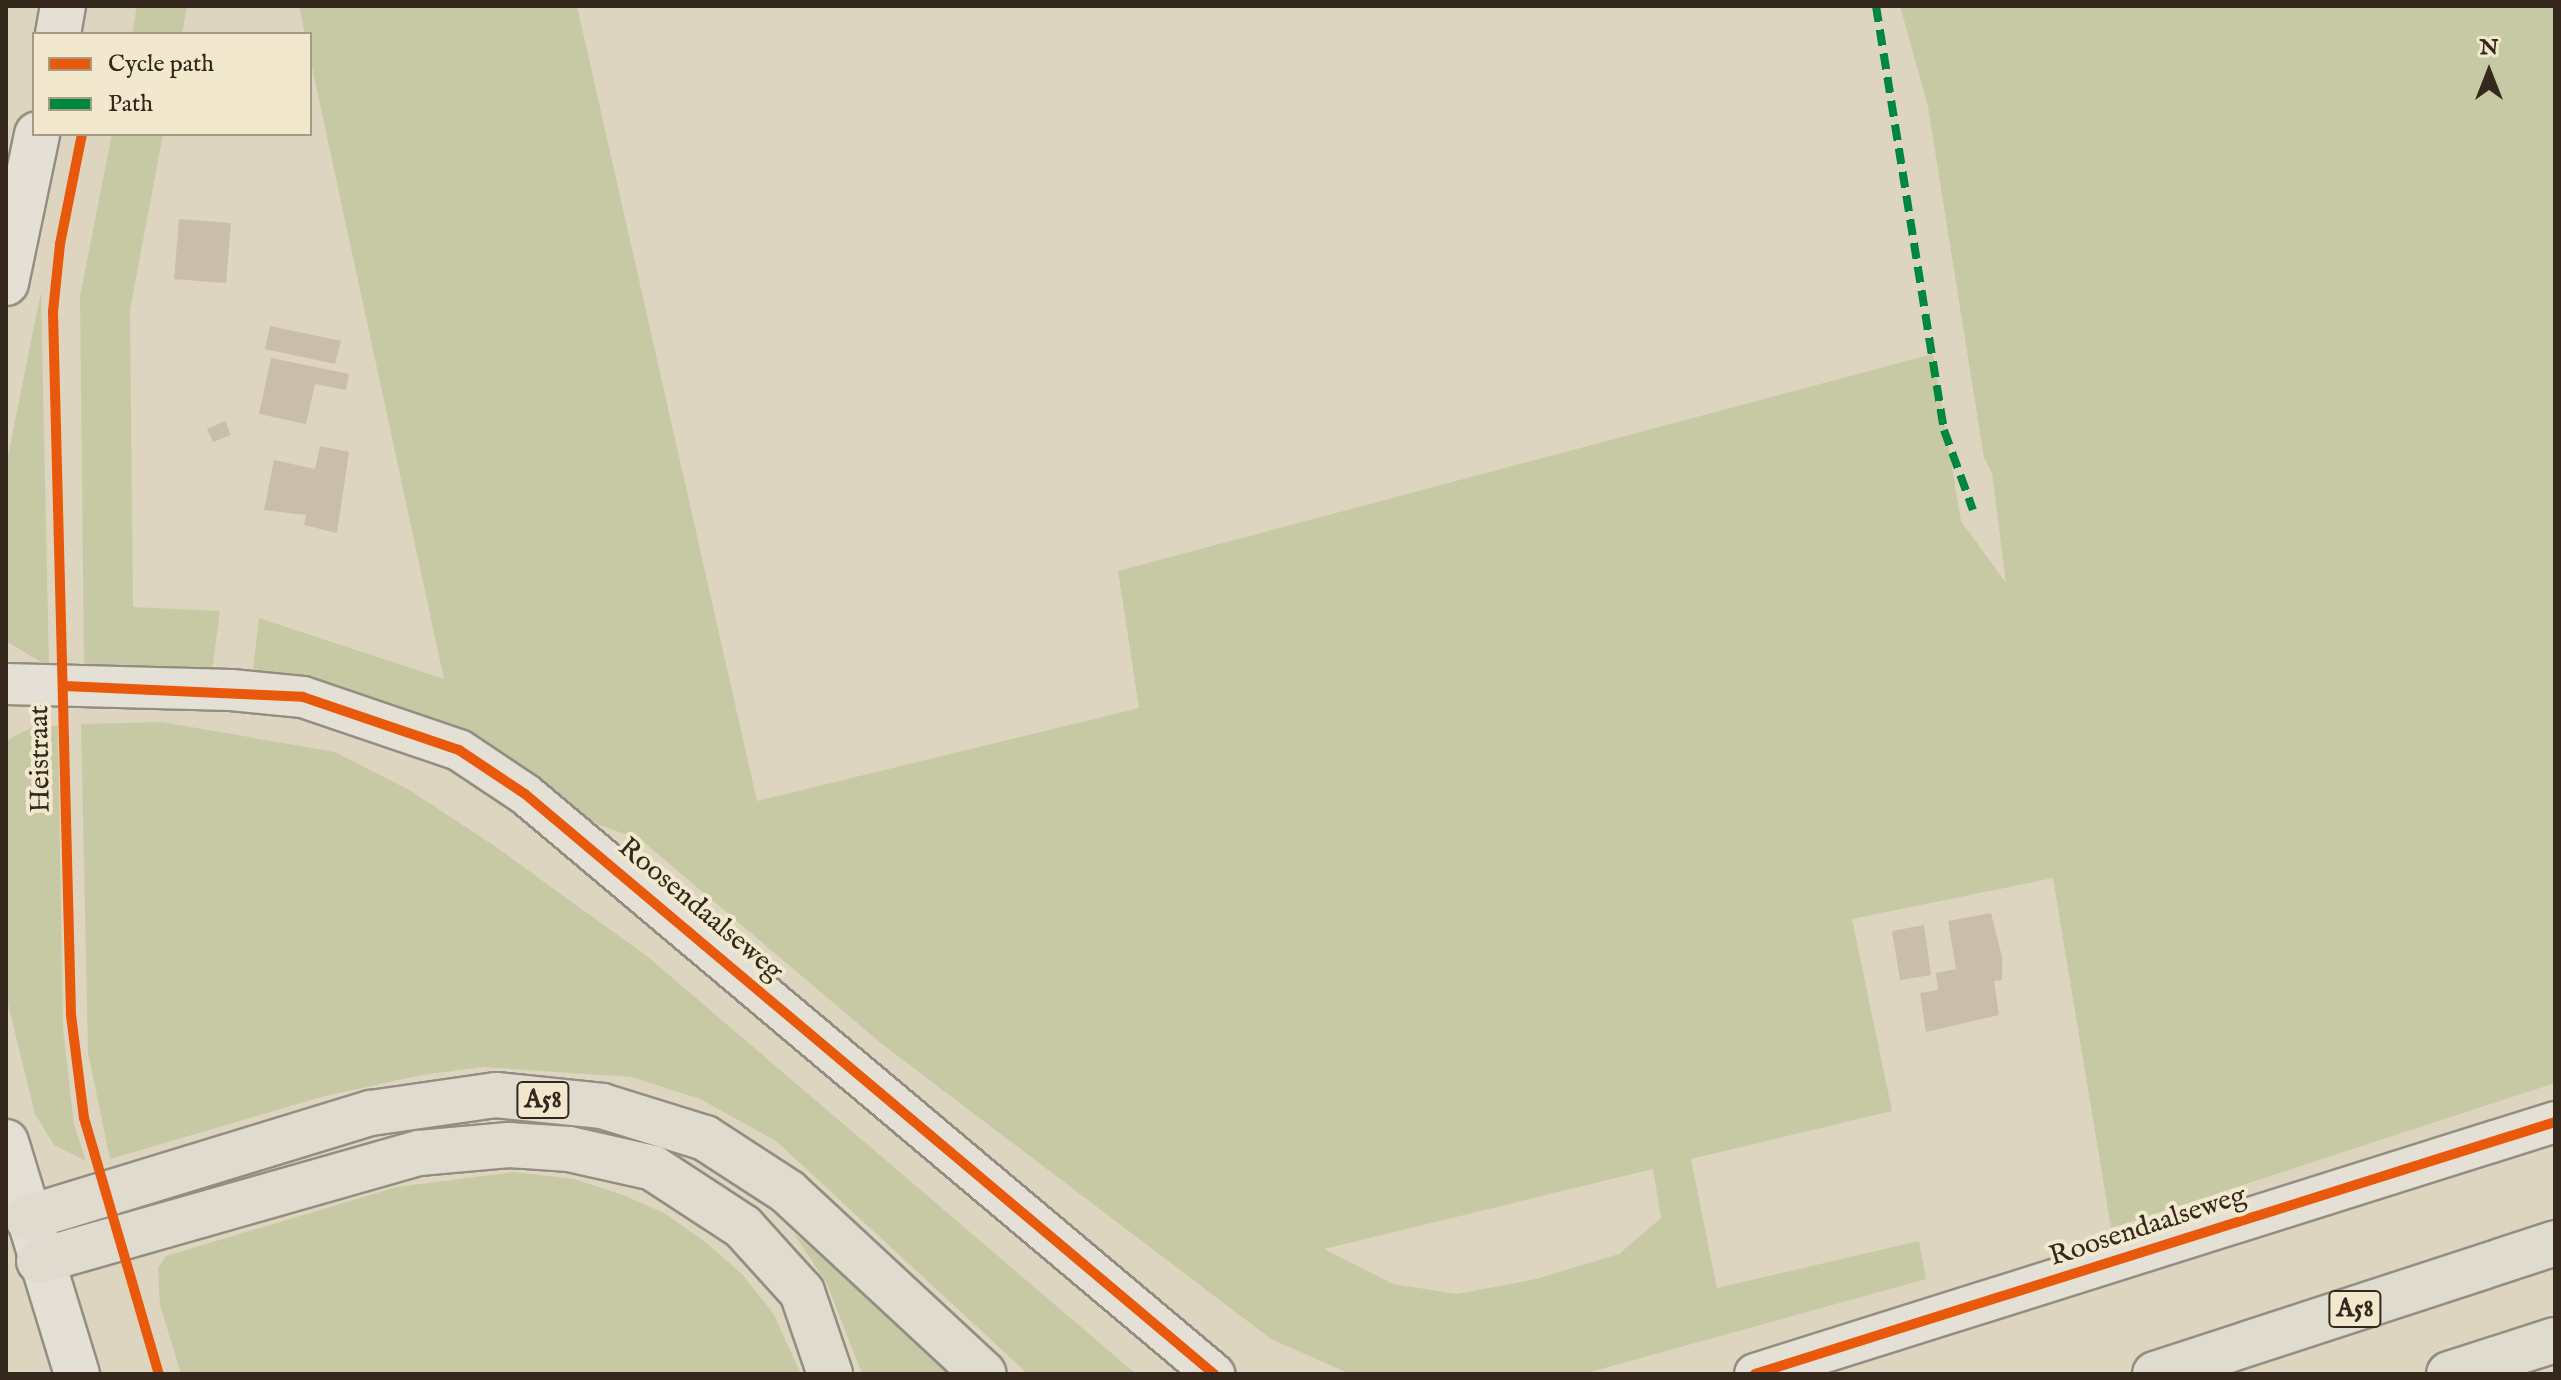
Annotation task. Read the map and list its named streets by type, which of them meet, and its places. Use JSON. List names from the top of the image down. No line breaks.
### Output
{"streets":{"highway":["A58"],"street":["Roosendaalseweg"],"cycle path":["Heistraat"]},"legend":["Cycle path","Path"],"north":"top"}
